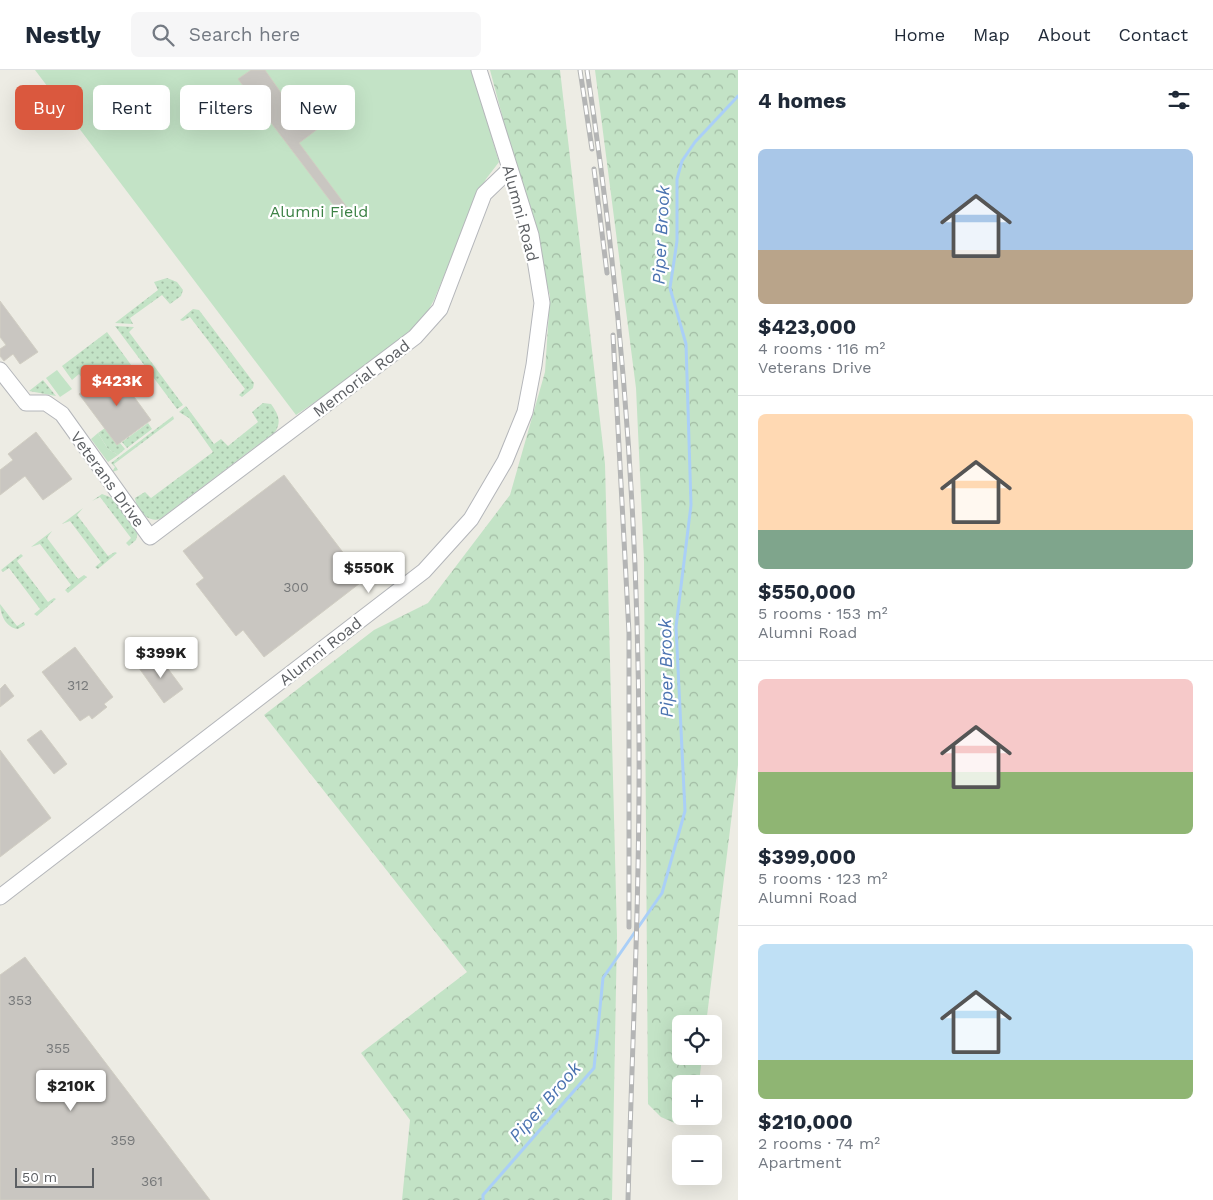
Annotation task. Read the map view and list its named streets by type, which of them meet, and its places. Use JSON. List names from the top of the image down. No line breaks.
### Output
{"streets":{"street":["Alumni Road","Memorial Road","Veterans Drive"]},"crossings":[["Alumni Road","Memorial Road"],["Memorial Road","Veterans Drive"]],"water":["Piper Brook"],"parks":["Alumni Field"],"house_numbers":["300","312","353","355","359","361"],"scale_bar":"50 m","page":{"header":"Nestly","search":"Search here","nav":["Home","Map","About","Contact"],"heading":"4 homes","chip":["Buy","Rent","Filters","New"],"list":[{"name":"$423,000","note":"4 rooms · 116 m² · Veterans Drive"},{"name":"$550,000","note":"5 rooms · 153 m² · Alumni Road"},{"name":"$399,000","note":"5 rooms · 123 m² · Alumni Road"},{"name":"$210,000","note":"2 rooms · 74 m² · Apartment"}],"price":["$423K","$550K","$399K","$210K"],"map_buttons":["+","−"],"scale":"50 m"}}
